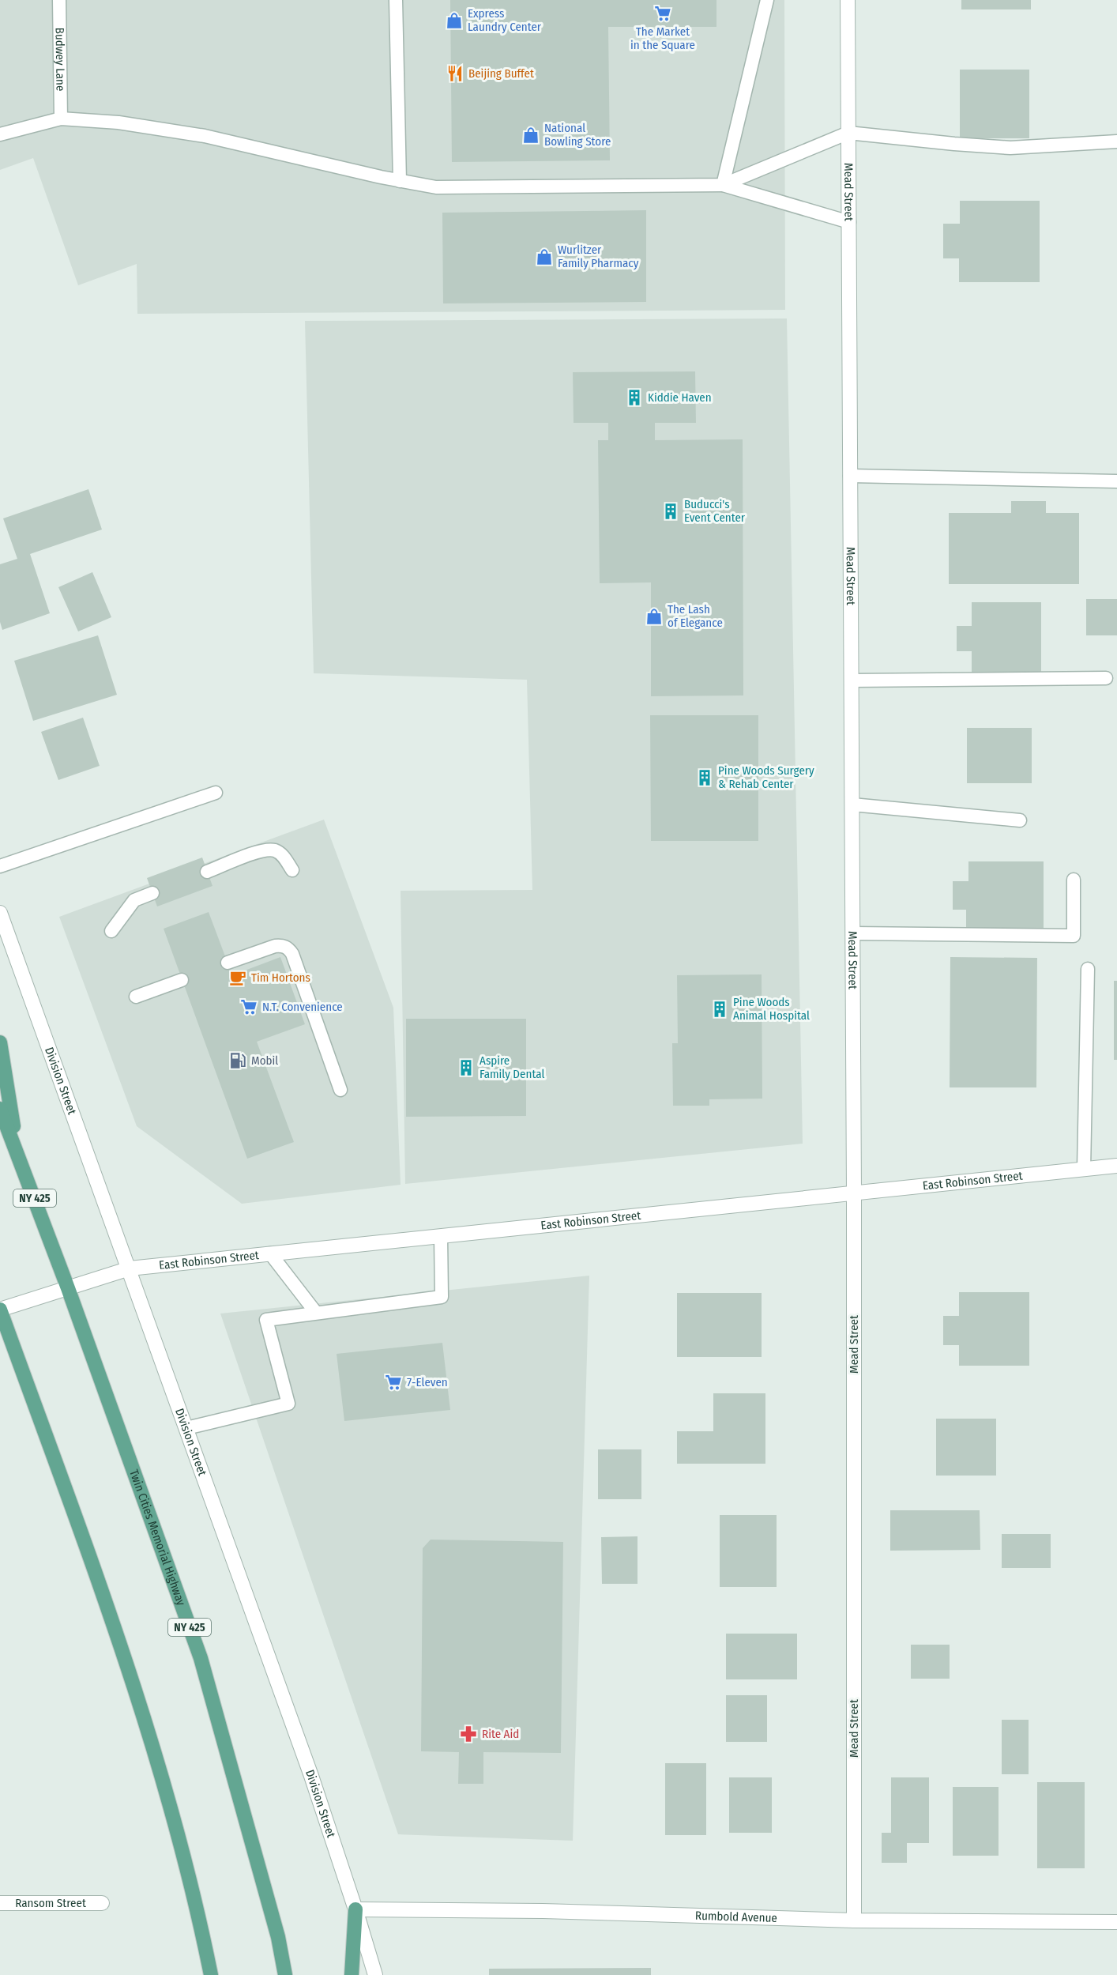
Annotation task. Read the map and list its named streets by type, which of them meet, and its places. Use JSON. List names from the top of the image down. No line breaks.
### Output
{"streets":{"main road":["NY 425","Twin Cities Memorial Highway"],"street":["Mead Street","Division Street","East Robinson Street","Ransom Street","Rumbold Avenue"],"lane":["Budwey Lane"]},"crossings":[["Mead Street","East Robinson Street"],["Mead Street","Rumbold Avenue"],["Division Street","East Robinson Street"],["Division Street","Rumbold Avenue"],["East Robinson Street","Twin Cities Memorial Highway"]],"places":{"supermarket":["The Market in the Square","N.T. Convenience","7-Eleven"],"shop":["Express Laundry Center","National Bowling Store","Wurlitzer Family Pharmacy","The Lash of Elegance"],"restaurant":["Beijing Buffet"],"building":["Kiddie Haven","Buducci's Event Center","Pine Woods Surgery & Rehab Center","Pine Woods Animal Hospital","Aspire Family Dental"],"cafe":["Tim Hortons"],"fuel station":["Mobil"],"pharmacy":["Rite Aid"]}}
